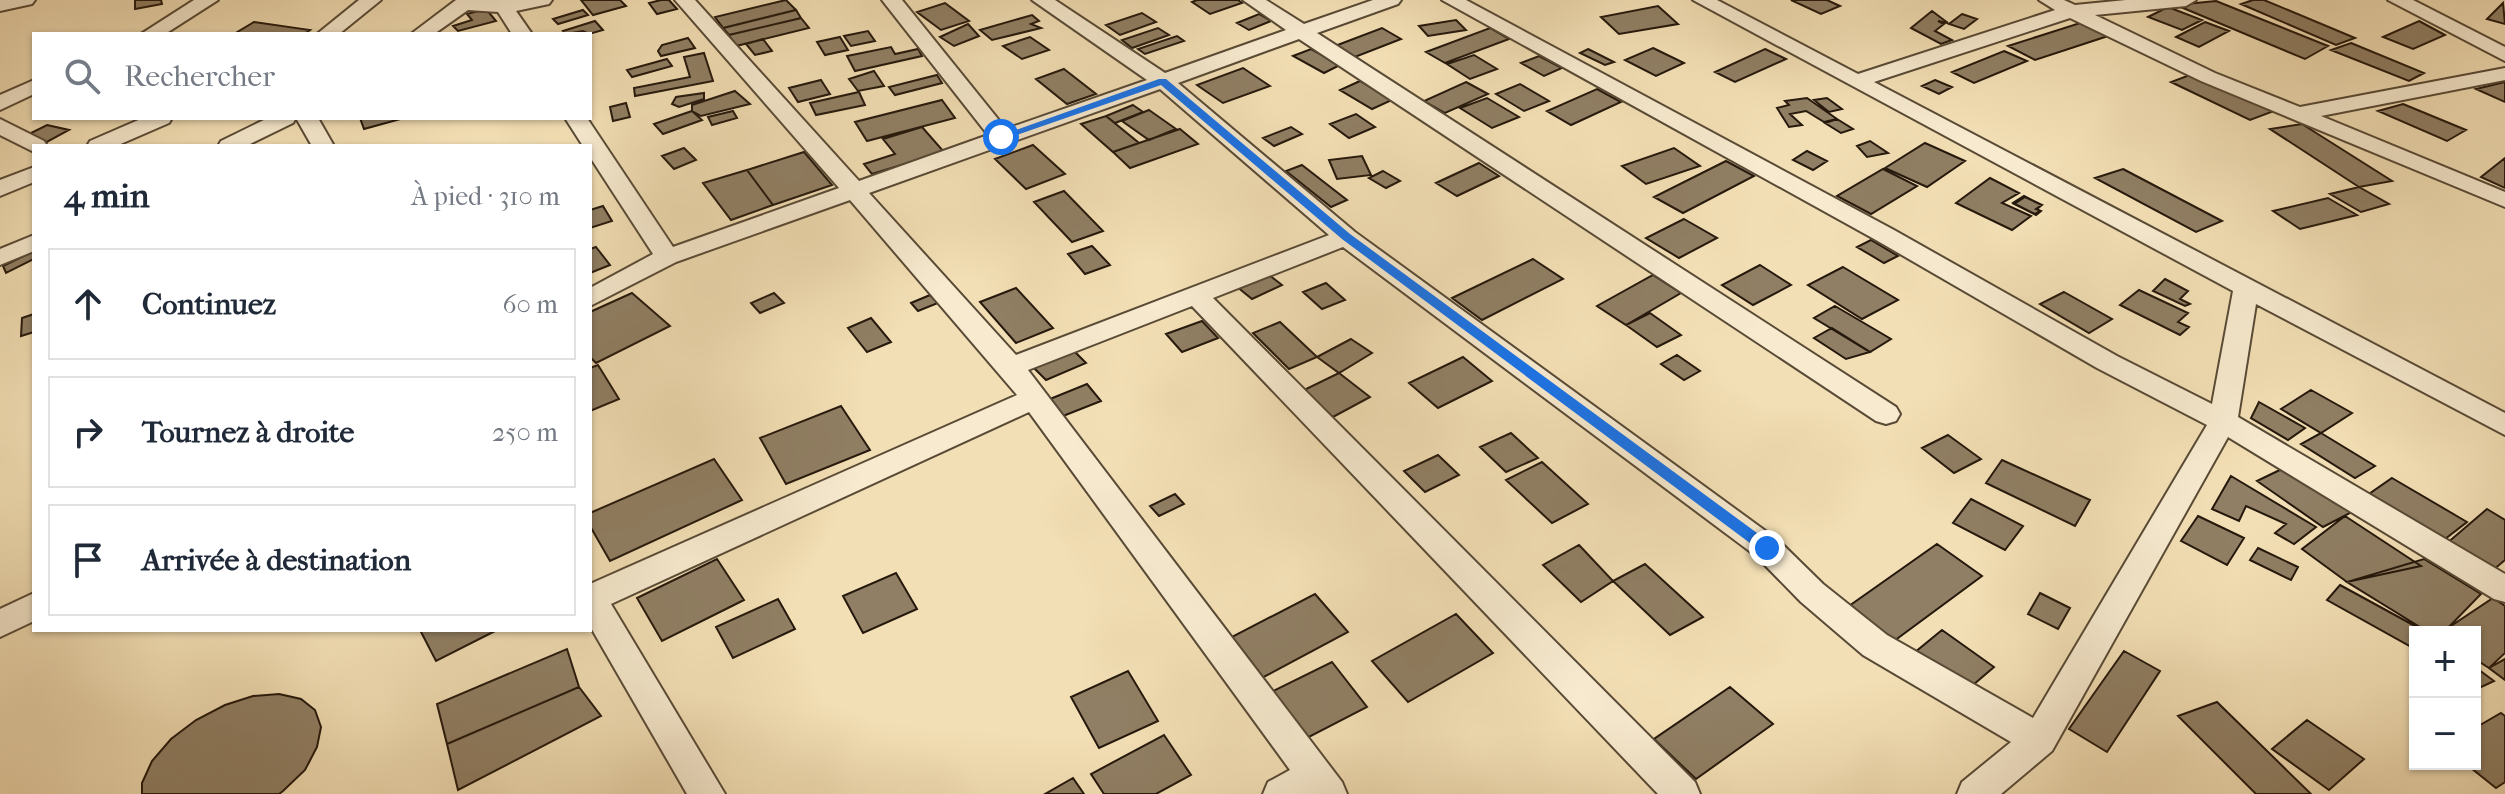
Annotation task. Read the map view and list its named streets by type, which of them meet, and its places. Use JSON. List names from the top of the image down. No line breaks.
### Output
{"page":{"search":"Rechercher","heading":["4 min","À pied · 310 m"],"list":[["Continuez","60 m"],["Tournez à droite","250 m"],"Arrivée à destination"],"map_buttons":["+","−"]}}
